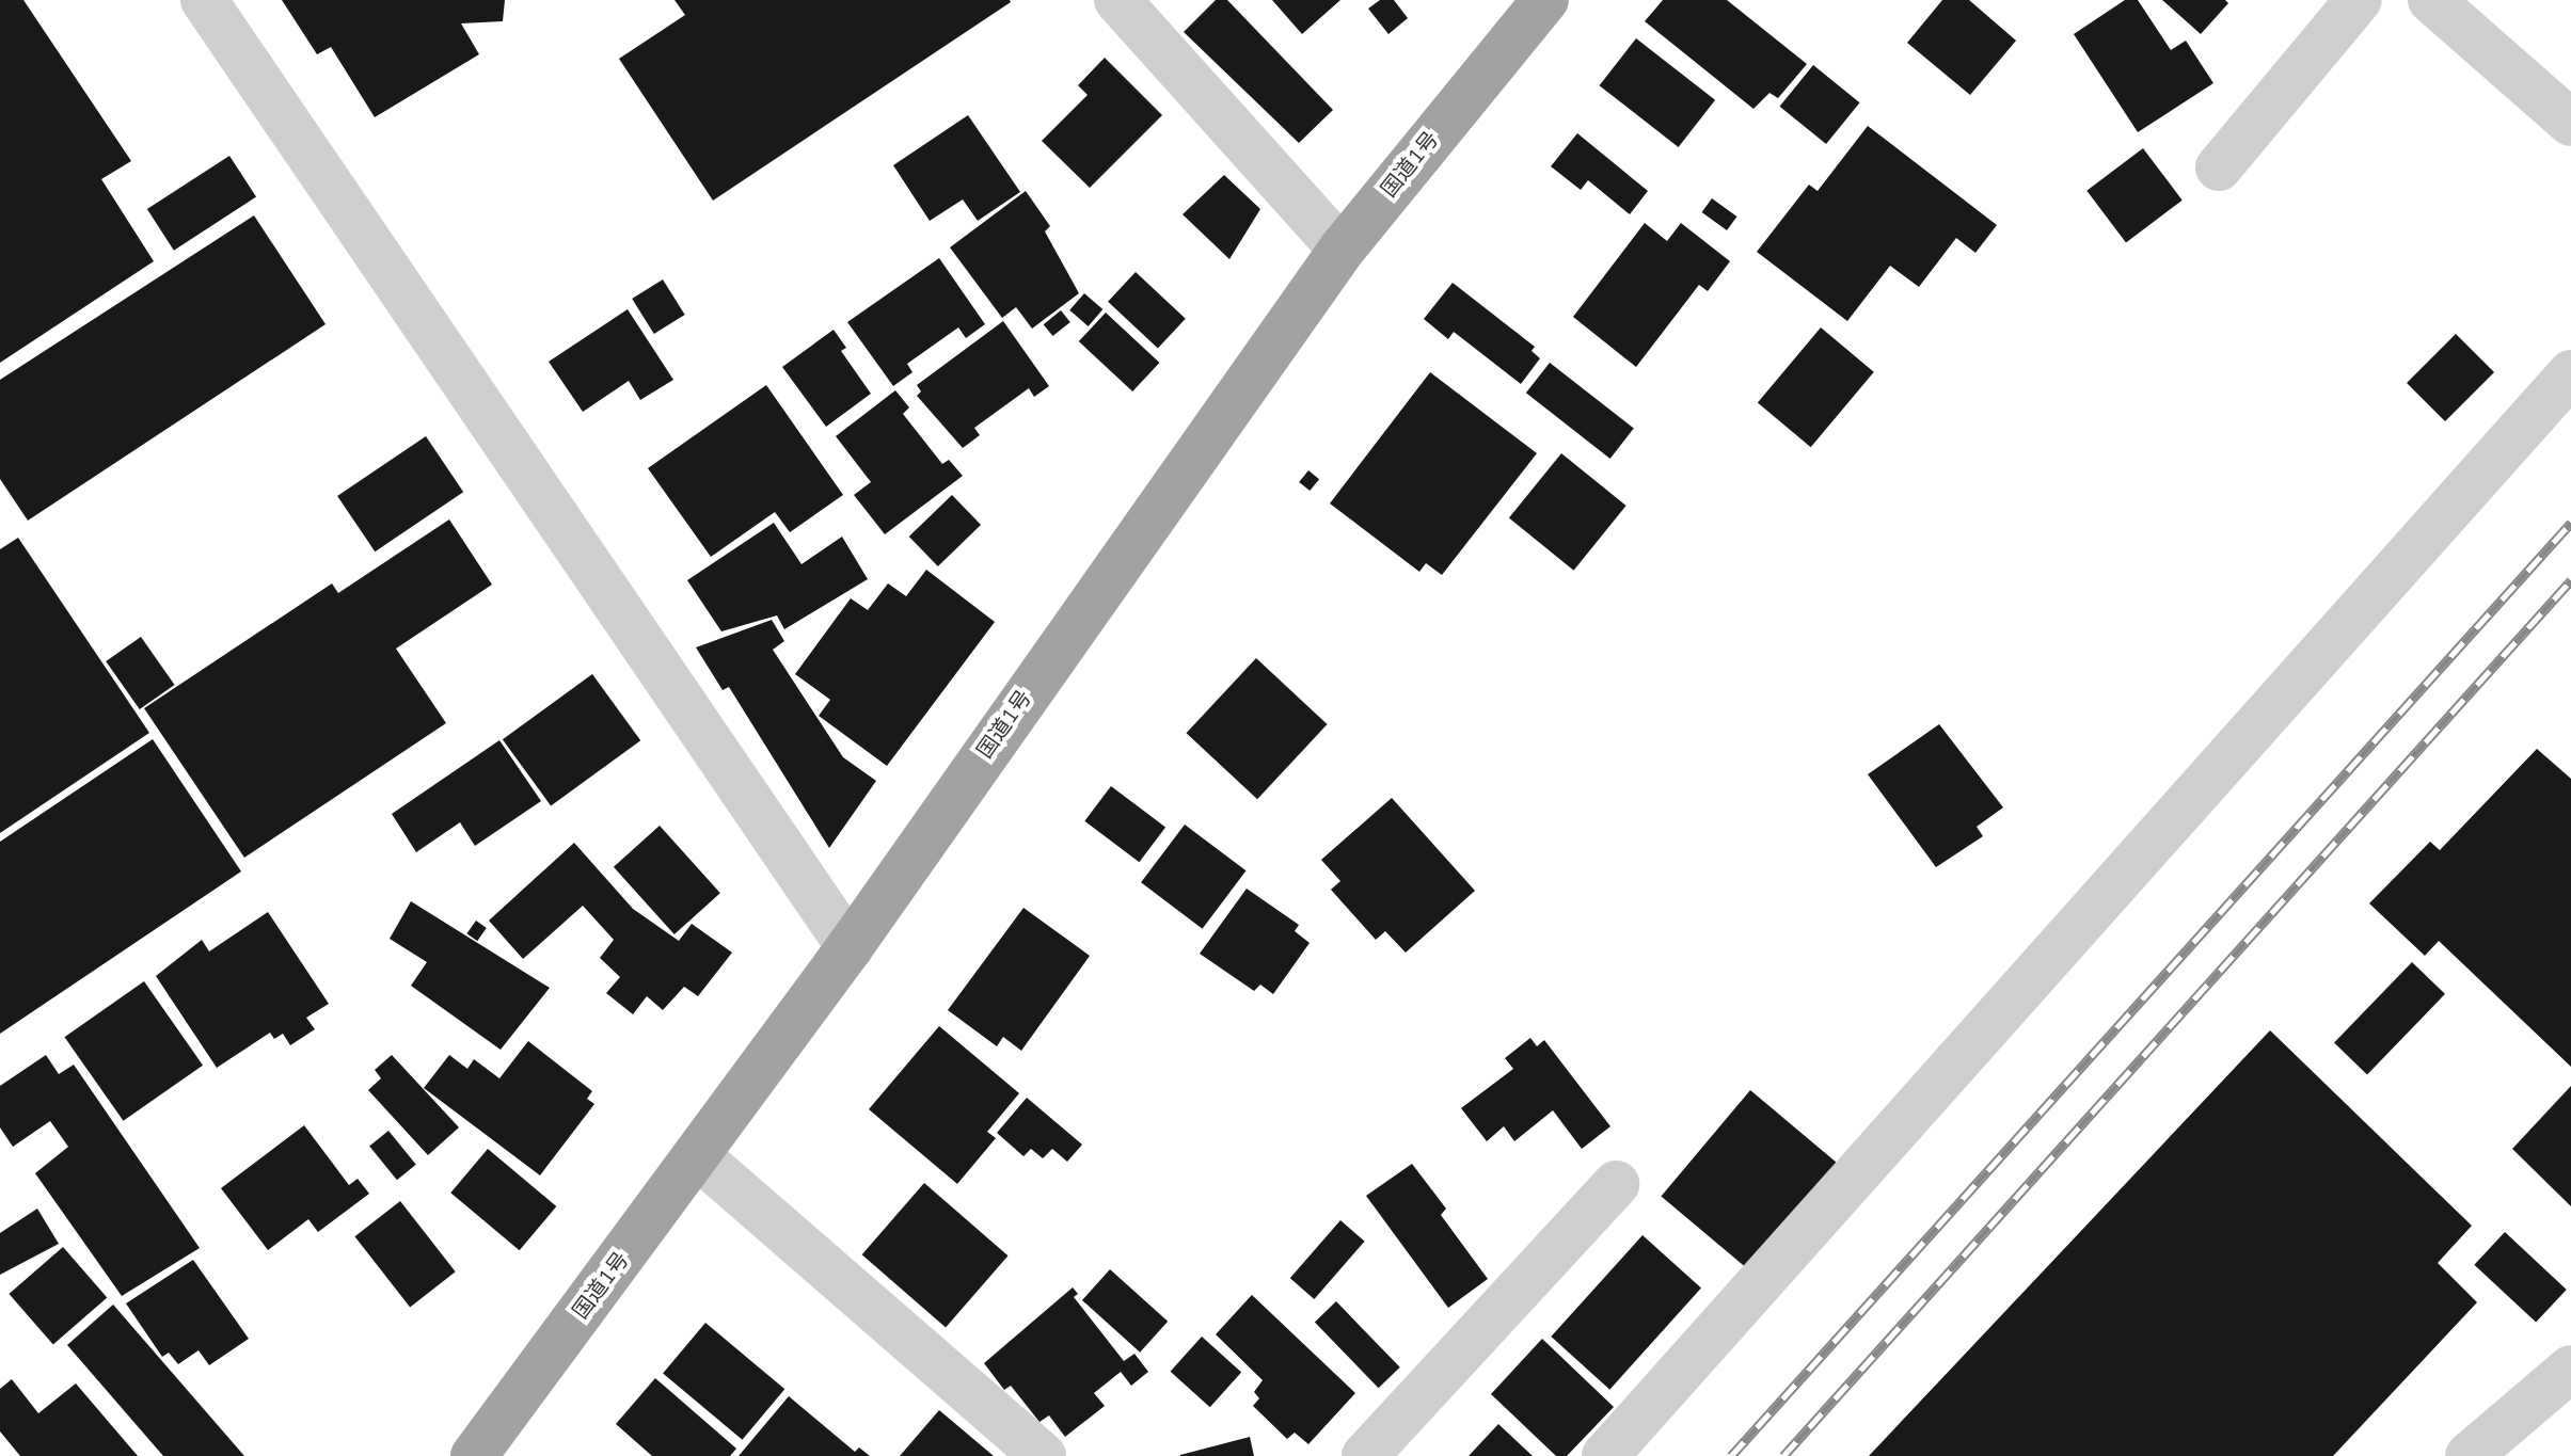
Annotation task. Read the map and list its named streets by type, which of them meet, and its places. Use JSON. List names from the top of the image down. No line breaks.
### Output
{"streets":{"highway":["国道1号"]}}
